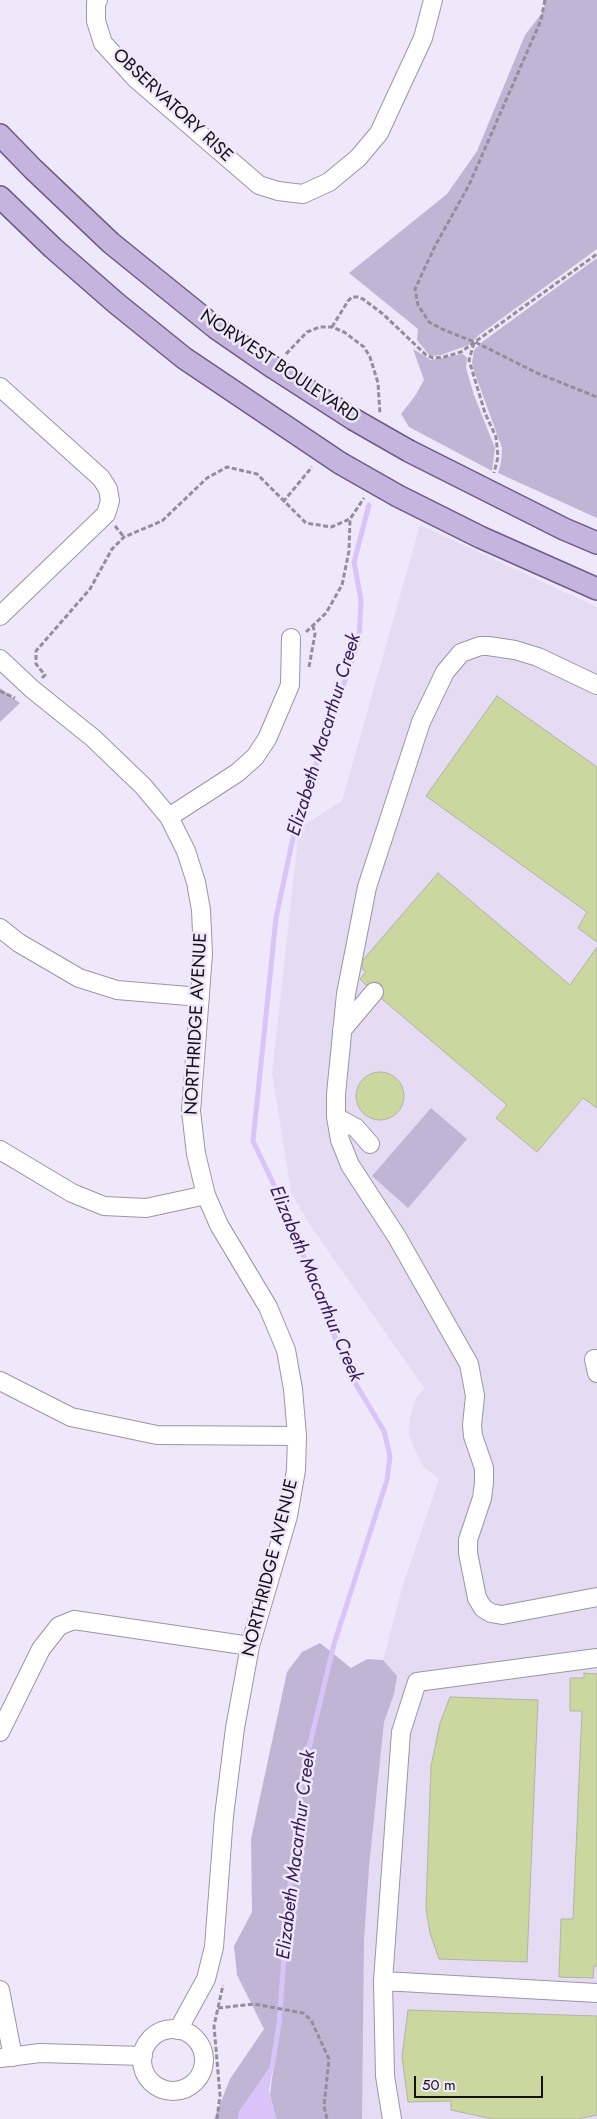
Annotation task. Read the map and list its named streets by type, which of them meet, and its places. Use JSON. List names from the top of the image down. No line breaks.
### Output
{"streets":{"main road":["NORWEST BOULEVARD"],"street":["OBSERVATORY RISE","NORTHRIDGE AVENUE"]},"water":["Elizabeth Macarthur Creek"],"scale_bar":"50 m"}
